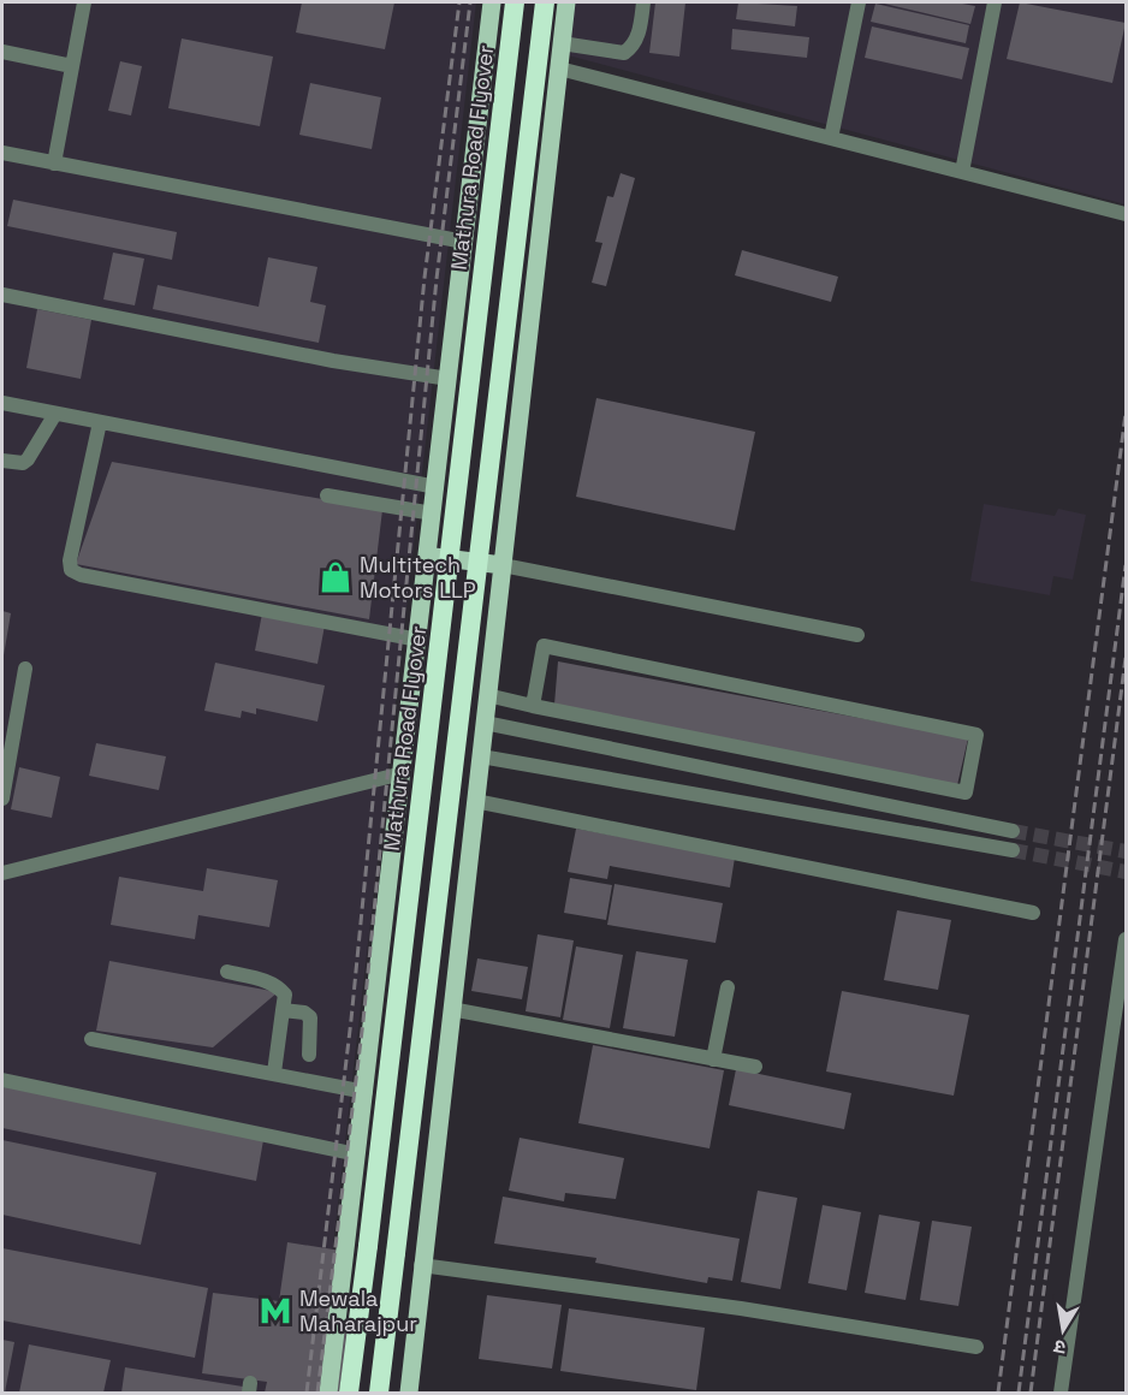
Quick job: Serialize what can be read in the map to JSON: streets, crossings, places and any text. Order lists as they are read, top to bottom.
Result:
{
  "streets": {
    "highway": ["Mathura Road Flyover"]
  },
  "places": {
    "shop": ["Multitech Motors LLP"],
    "metro station": ["Mewala Maharajpur"]
  },
  "north": "bottom"
}
